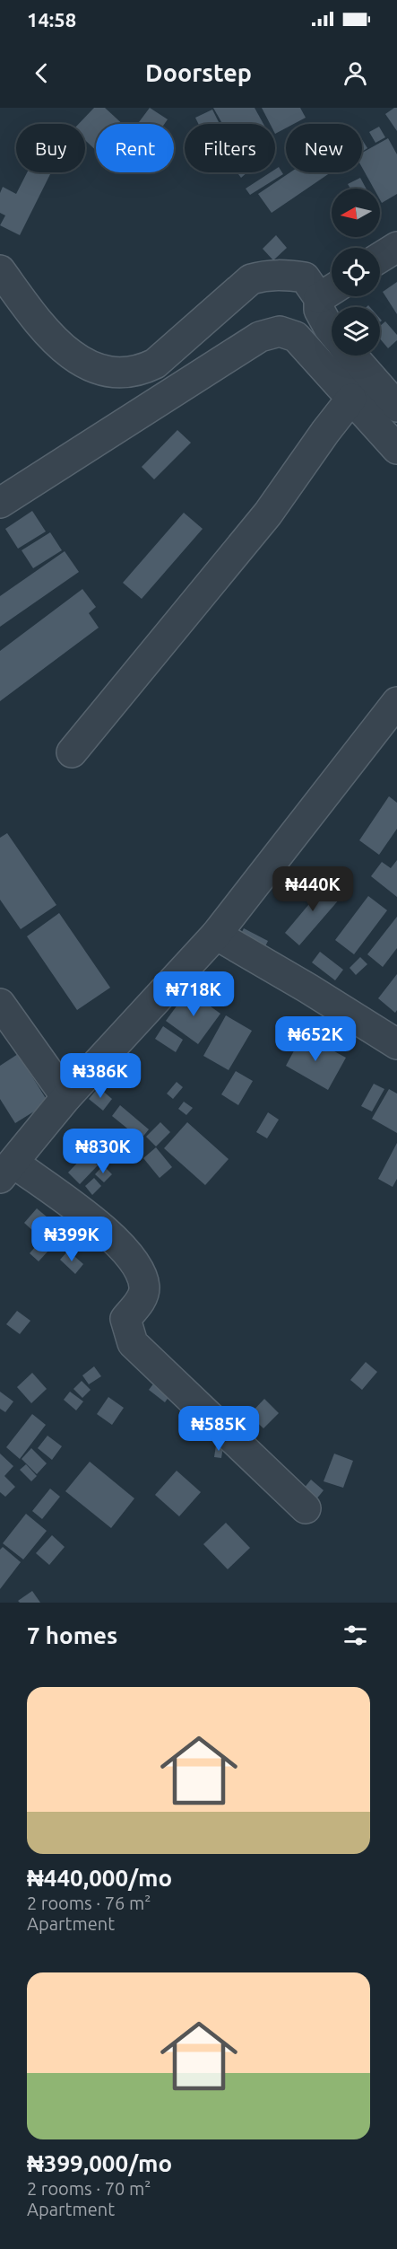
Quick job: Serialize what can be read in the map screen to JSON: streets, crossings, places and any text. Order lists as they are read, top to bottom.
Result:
{
  "north": "left",
  "page": {
    "status": "14:58",
    "header": "Doorstep",
    "chip": [
      "Buy",
      "Rent",
      "Filters",
      "New"
    ],
    "price": [
      "₦440K",
      "₦718K",
      "₦652K",
      "₦386K",
      "₦830K",
      "₦399K",
      "₦585K"
    ],
    "heading": "7 homes",
    "list": [
      {
        "name": "₦440,000/mo",
        "note": "2 rooms · 76 m² · Apartment"
      },
      {
        "name": "₦399,000/mo",
        "note": "2 rooms · 70 m² · Apartment"
      }
    ]
  }
}
